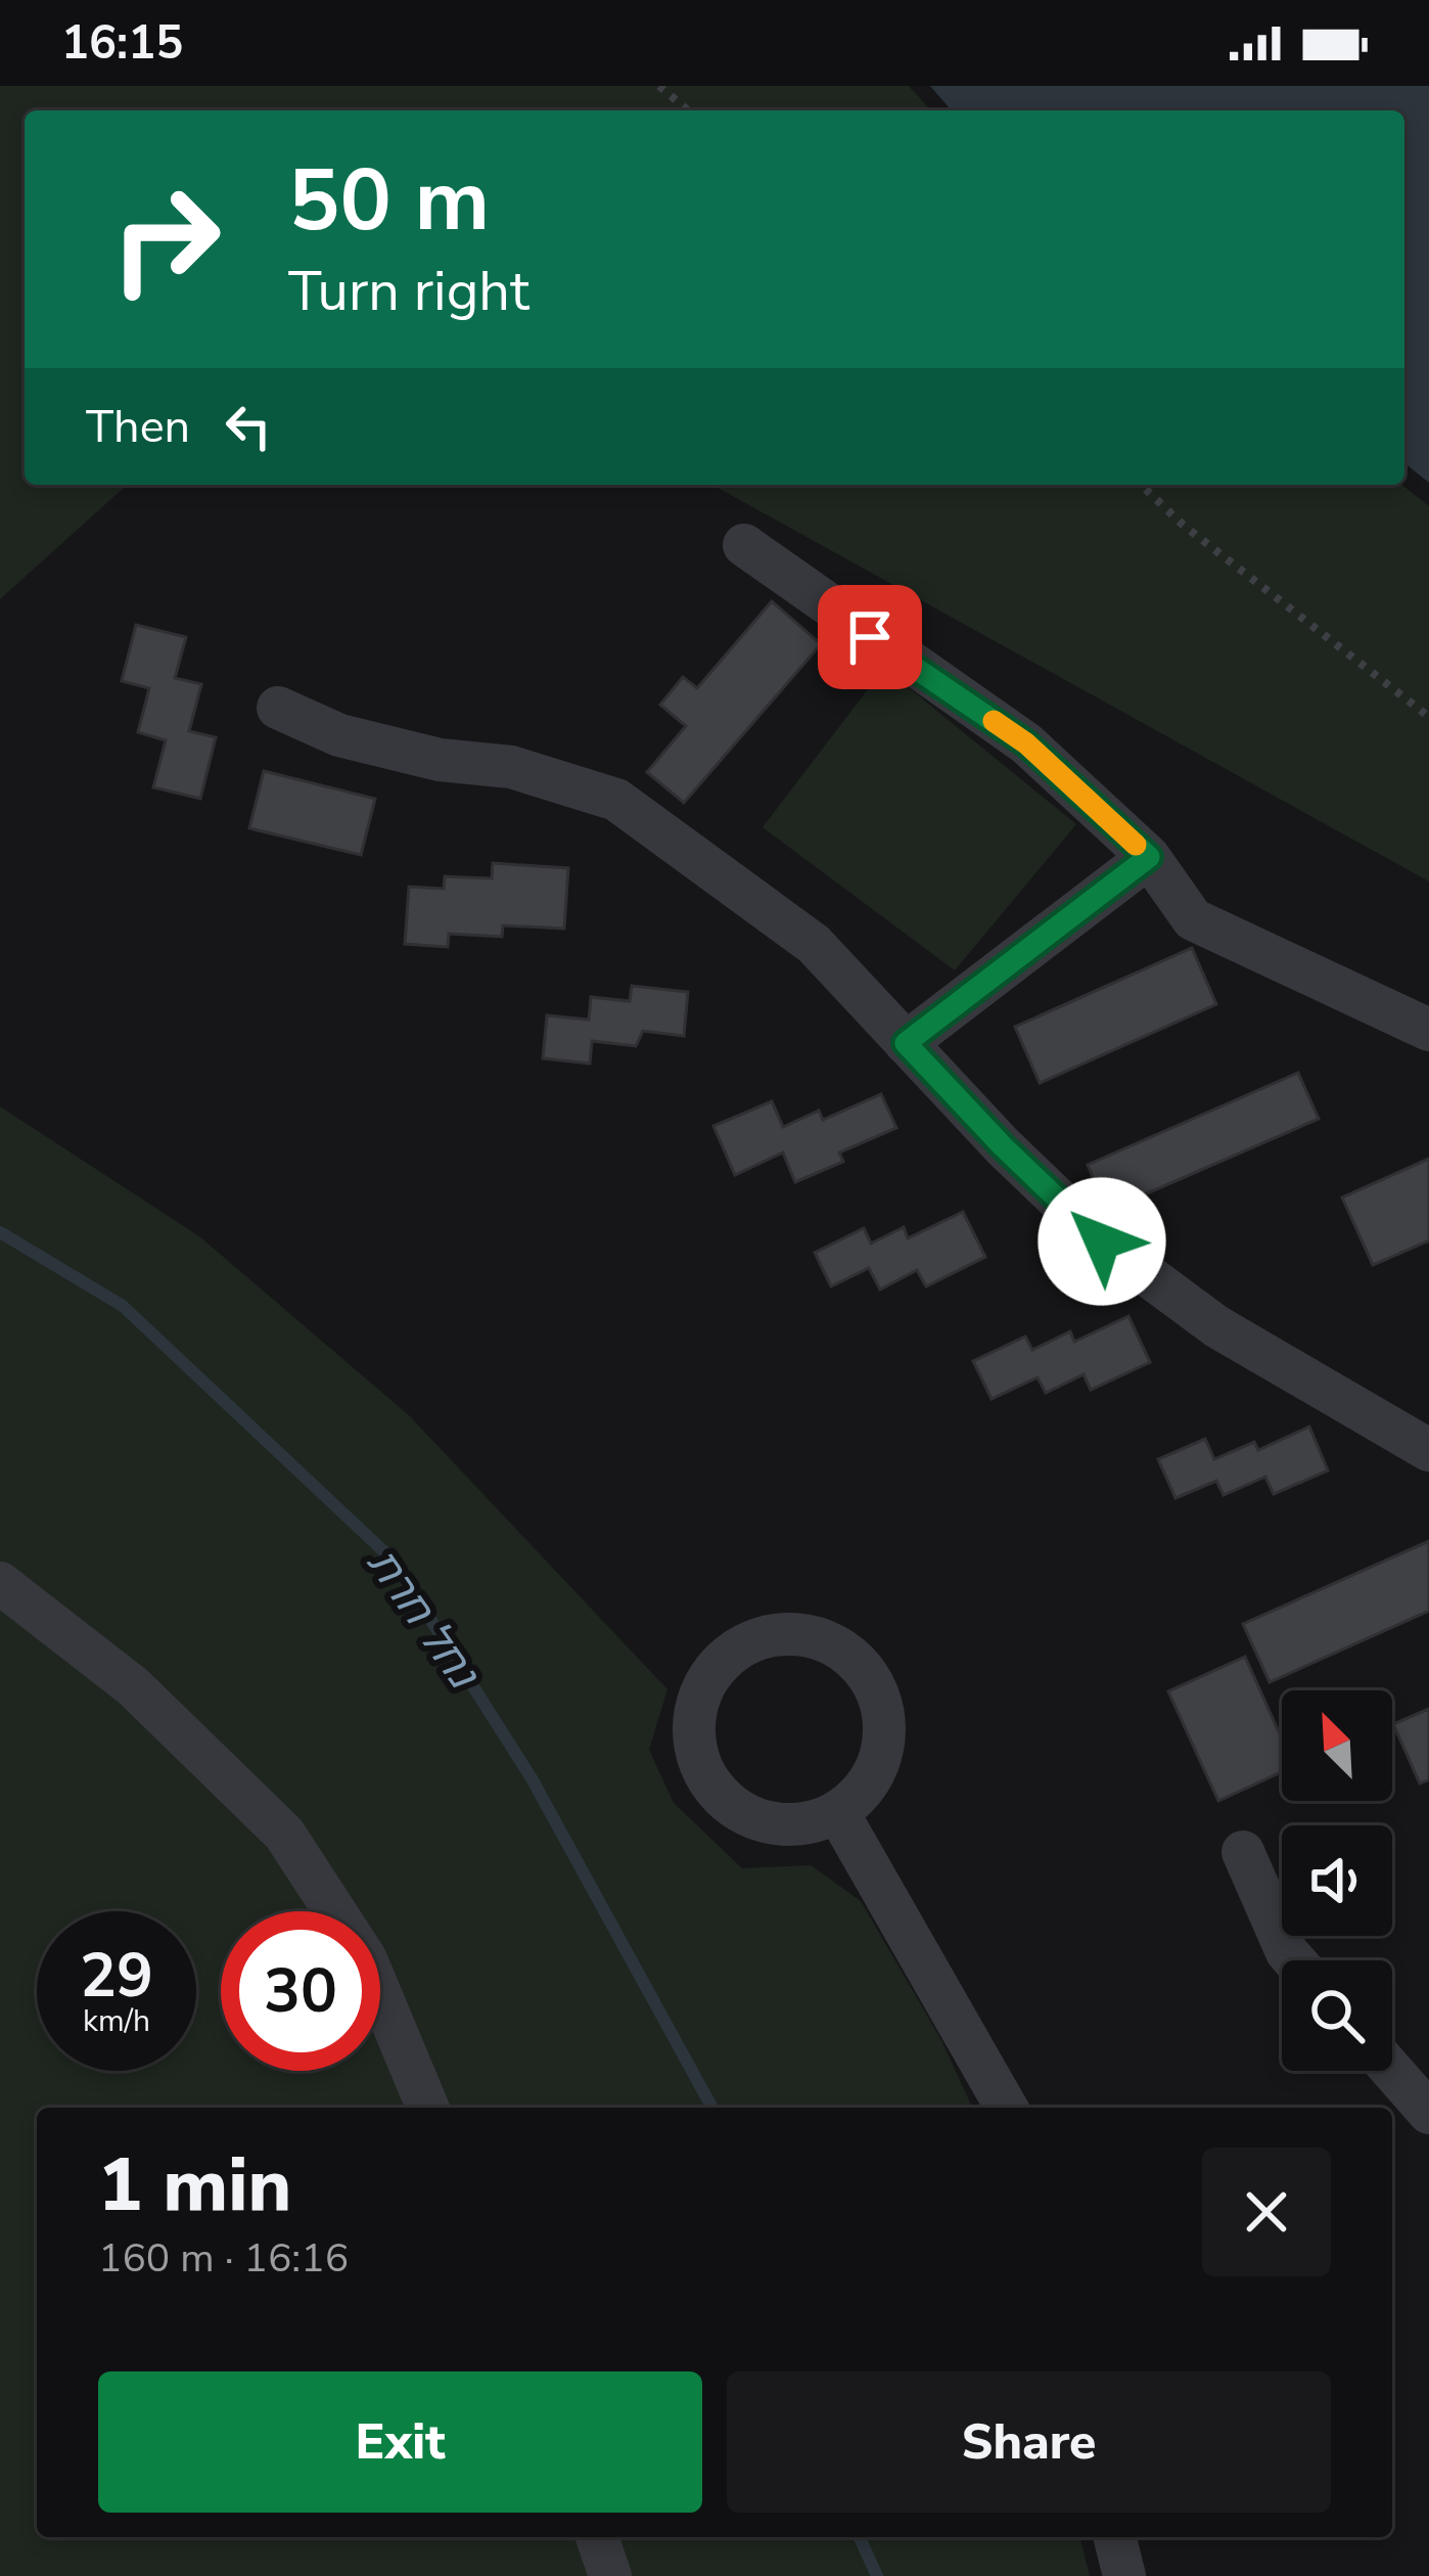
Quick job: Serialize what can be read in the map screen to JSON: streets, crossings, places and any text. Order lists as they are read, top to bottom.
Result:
{
  "water": ["נחל חרת"],
  "north": "top left",
  "page": {
    "status": "16:15",
    "turn": ["50 m", "Turn right"],
    "then": "Then",
    "speed": "29 km/h",
    "limit": "30",
    "heading": ["1 min", "160 m · 16:16"],
    "buttons": ["Exit", "Share"]
  }
}
